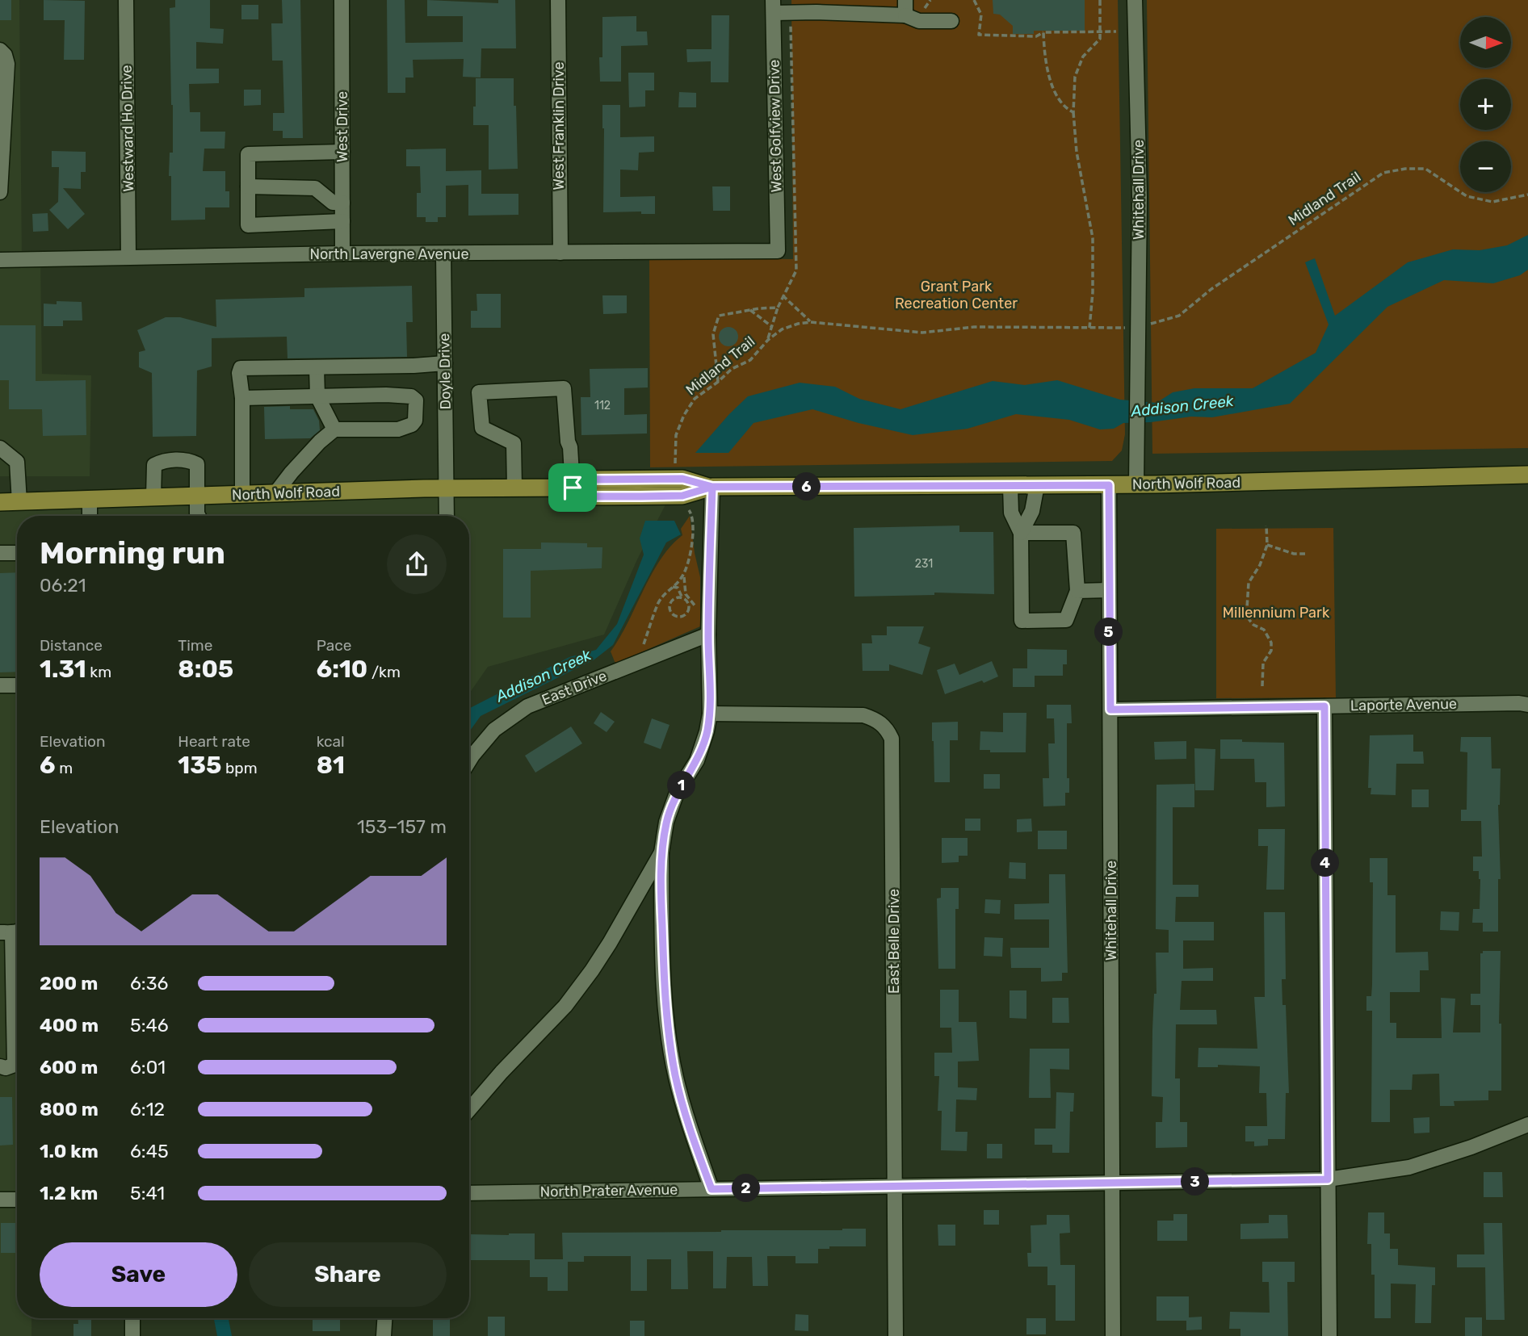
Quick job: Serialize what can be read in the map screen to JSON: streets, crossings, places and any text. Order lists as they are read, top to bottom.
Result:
{
  "streets": {
    "main road": ["North Wolf Road"],
    "street": [
      "West Franklin Drive",
      "West Golfview Drive",
      "West Drive",
      "Westward Ho Drive",
      "Whitehall Drive",
      "North Lavergne Avenue",
      "Doyle Drive",
      "East Drive",
      "Laporte Avenue",
      "East Belle Drive",
      "North Prater Avenue"
    ],
    "path": ["Midland Trail"]
  },
  "crossings": [
    ["West Franklin Drive", "North Lavergne Avenue"],
    ["West Golfview Drive", "North Lavergne Avenue"],
    ["West Drive", "North Lavergne Avenue"],
    ["Westward Ho Drive", "North Lavergne Avenue"],
    ["Whitehall Drive", "North Wolf Road"],
    ["Whitehall Drive", "Laporte Avenue"],
    ["Whitehall Drive", "North Prater Avenue"],
    ["North Lavergne Avenue", "Doyle Drive"],
    ["Doyle Drive", "North Wolf Road"],
    ["East Belle Drive", "North Prater Avenue"]
  ],
  "water": ["Addison Creek"],
  "parks": ["Grant Park Recreation Center", "Millennium Park"],
  "house_numbers": ["112", "231"],
  "north": "right",
  "page": {
    "map_buttons": ["+", "−"],
    "pins": [
      "6",
      "5",
      "1",
      "4",
      "3",
      "2"
    ],
    "heading": ["Morning run", "06:21"],
    "stats": [
      ["Distance", "1.31 km"],
      ["Time", "8:05"],
      ["Pace", "6:10 /km"],
      ["Elevation", "6 m"],
      ["Heart rate", "135 bpm"],
      ["kcal", "81"]
    ],
    "chart": ["Elevation", "153–157 m"],
    "list": [
      {
        "name": "200 m",
        "note": "6:36"
      },
      {
        "name": "400 m",
        "note": "5:46"
      },
      {
        "name": "600 m",
        "note": "6:01"
      },
      {
        "name": "800 m",
        "note": "6:12"
      },
      {
        "name": "1.0 km",
        "note": "6:45"
      },
      {
        "name": "1.2 km",
        "note": "5:41"
      }
    ],
    "buttons": ["Save", "Share"]
  }
}
